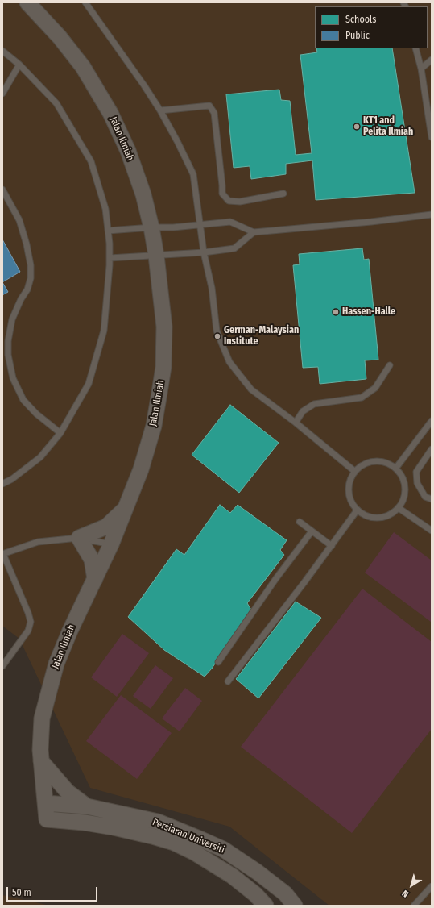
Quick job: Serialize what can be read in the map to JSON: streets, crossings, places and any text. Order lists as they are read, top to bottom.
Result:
{
  "streets": {
    "street": ["Jalan Ilmiah", "Persiaran Universiti"]
  },
  "crossings": [
    ["Jalan Ilmiah", "Persiaran Universiti"]
  ],
  "places": ["KT1 and Pelita Ilmiah", "Hassen-Halle", "German-Malaysian Institute"],
  "legend": ["Schools", "Public"],
  "scale_bar": "50 m",
  "north": "bottom left"
}
